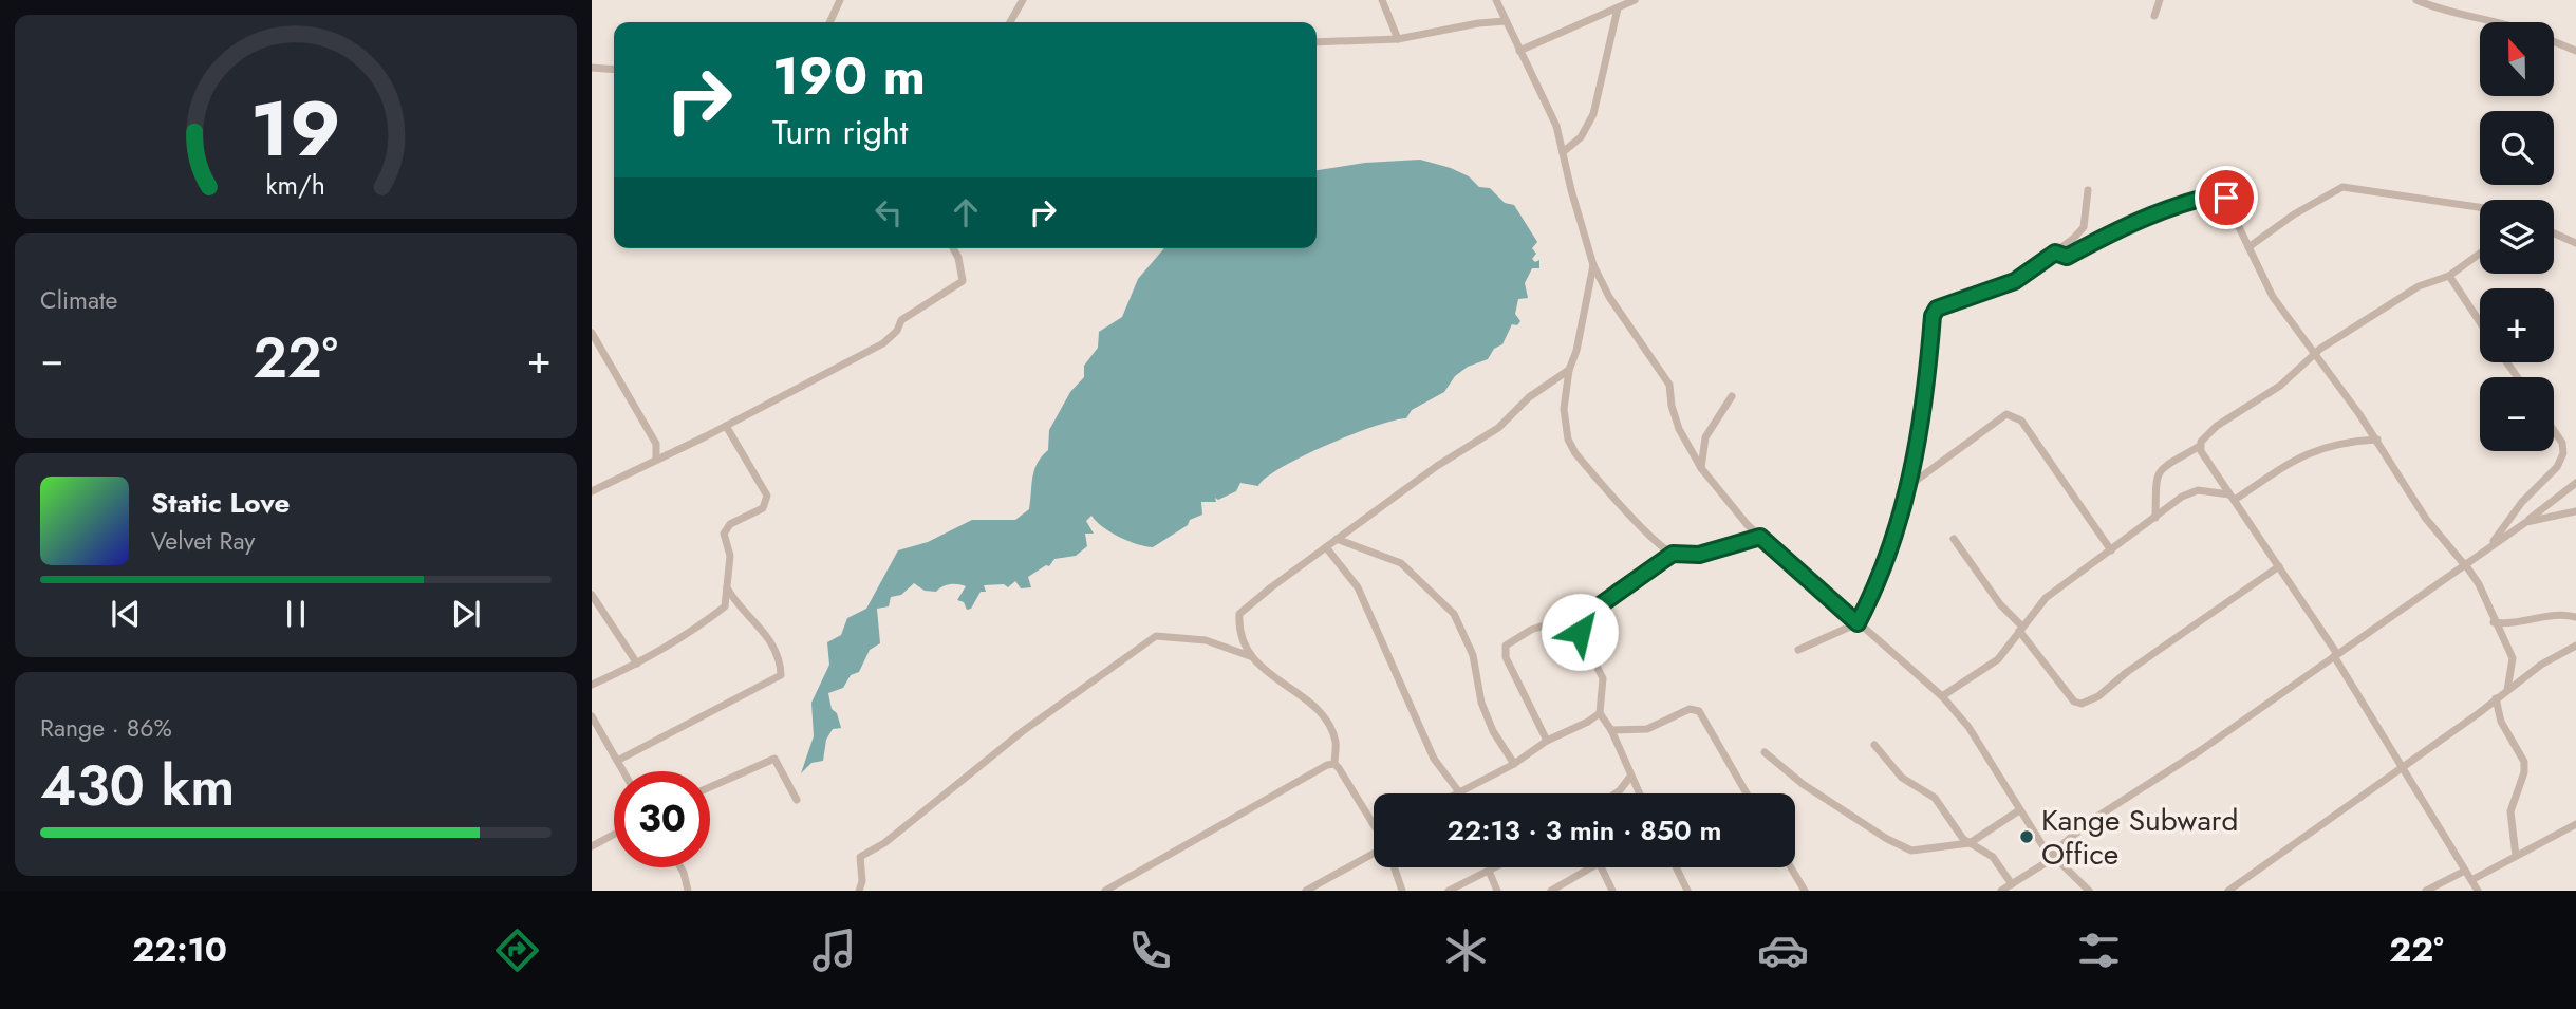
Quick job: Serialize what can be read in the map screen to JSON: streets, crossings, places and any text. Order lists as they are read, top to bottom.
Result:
{
  "places": ["Kange Subward Office"],
  "north": "top",
  "page": {
    "map_buttons": ["+", "−"],
    "turn": ["190 m", "Turn right"],
    "tile": [
      "Climate",
      ["Range · 86%", "430 km"]
    ],
    "heat": ["−", "22°", "+"],
    "song": ["Static Love", "Velvet Ray"],
    "limit": "30",
    "trip": "22:13 · 3 min · 850 m",
    "tabs": ["22:10", "22°"],
    "gauge": ["19", "km/h"]
  }
}
